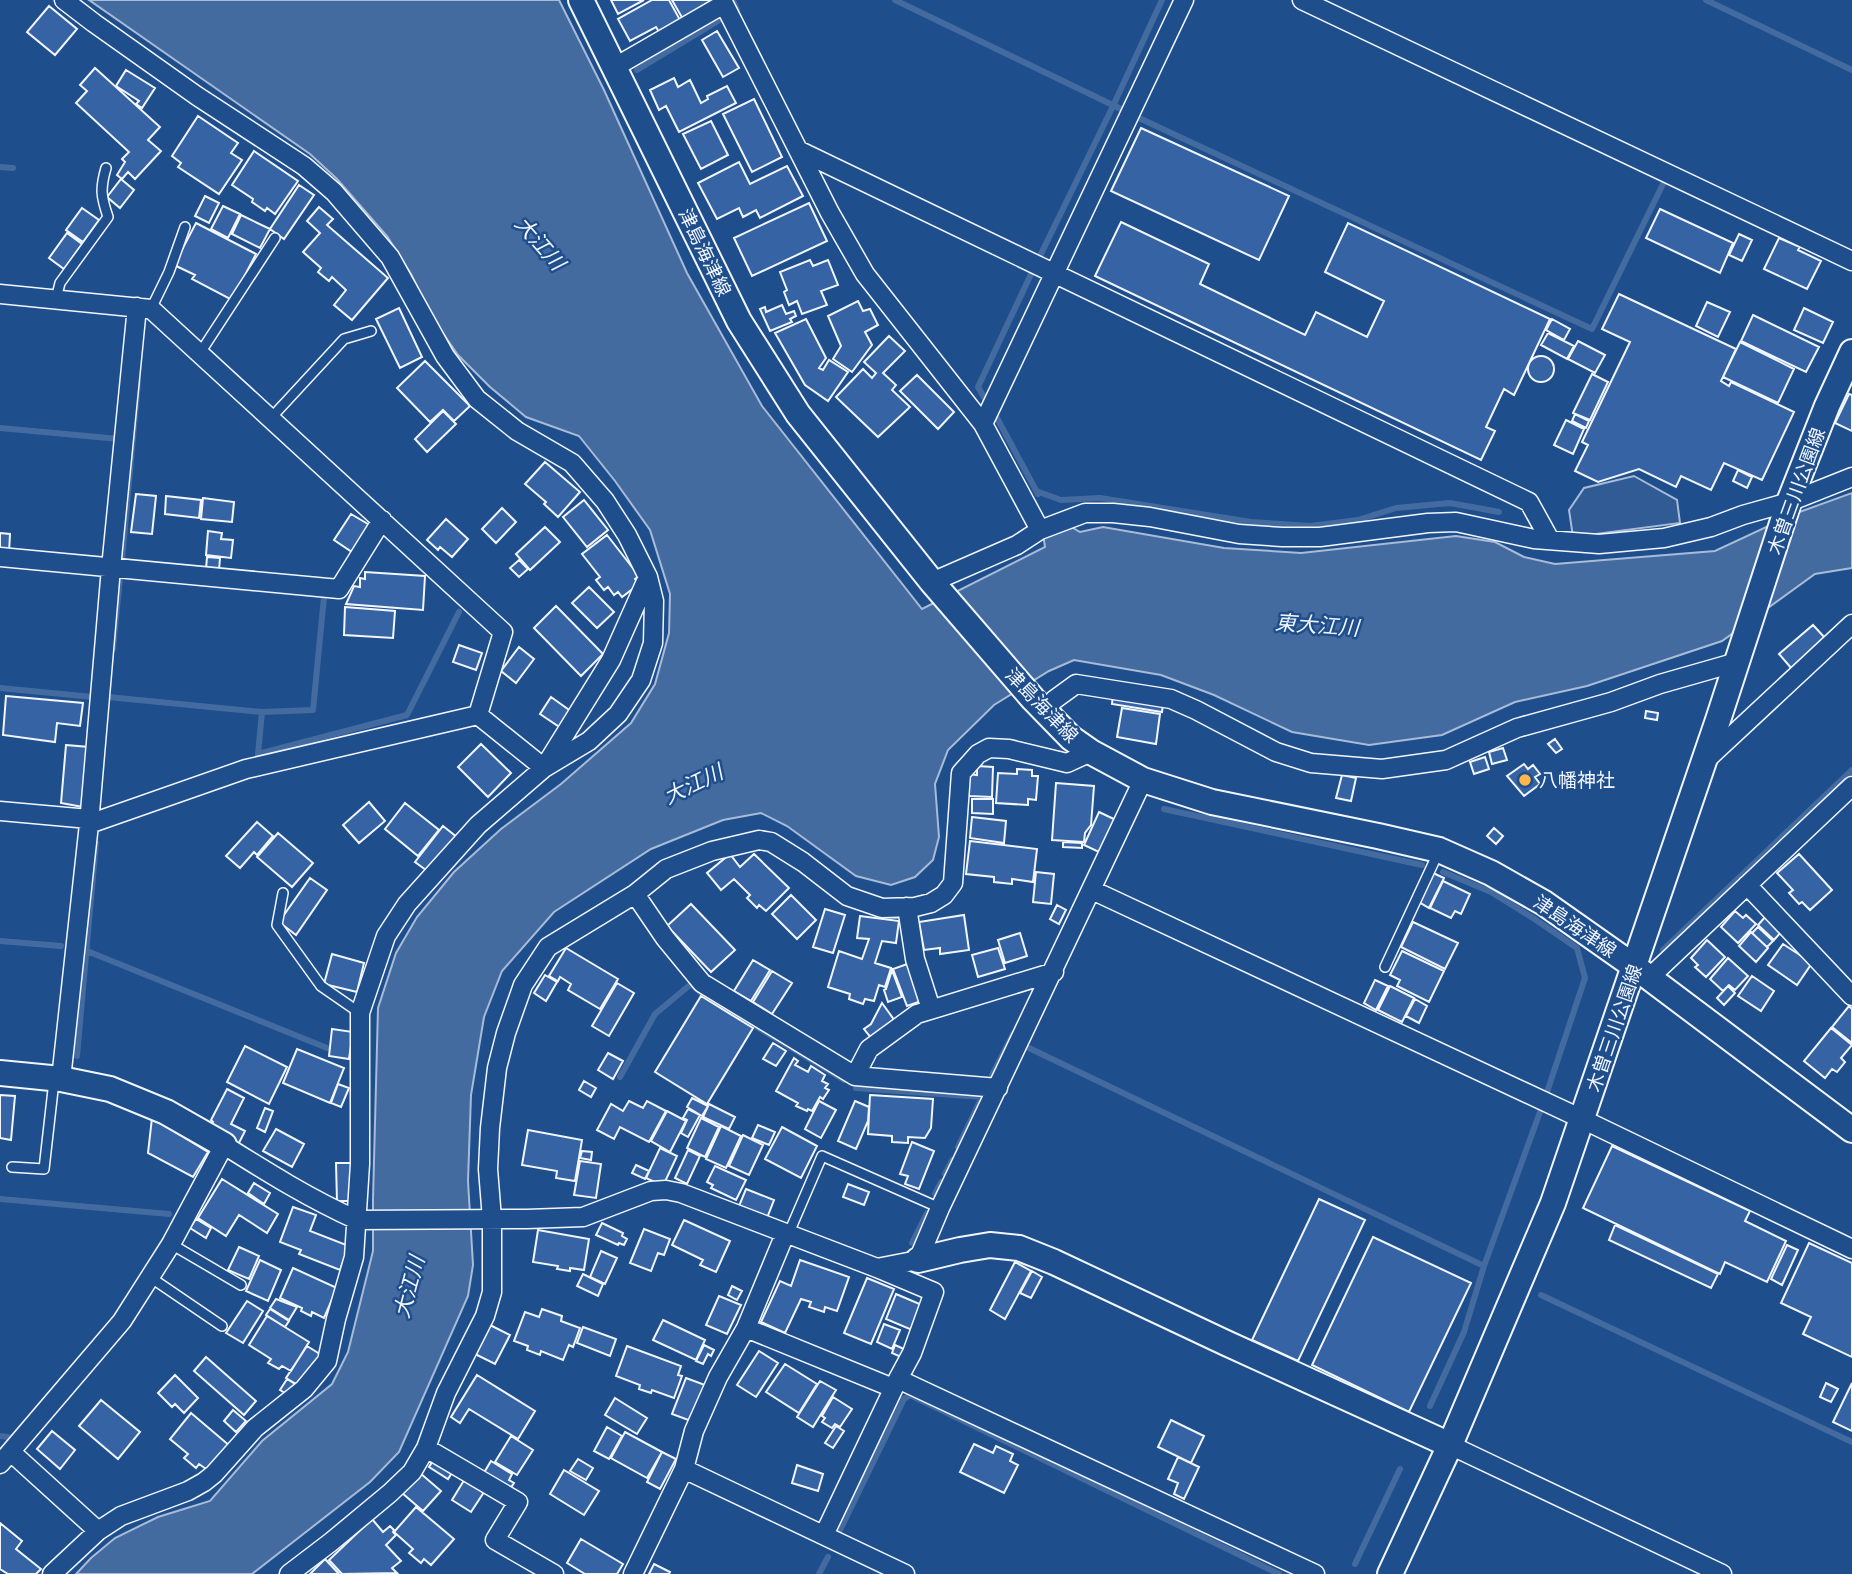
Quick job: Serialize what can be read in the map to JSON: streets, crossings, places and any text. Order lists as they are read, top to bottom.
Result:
{
  "streets": {
    "main road": ["津島海津線", "木曽三川公園線"]
  },
  "crossings": [
    ["津島海津線", "木曽三川公園線"]
  ],
  "water": ["大江川", "東大江川"],
  "places": ["八幡神社"]
}
